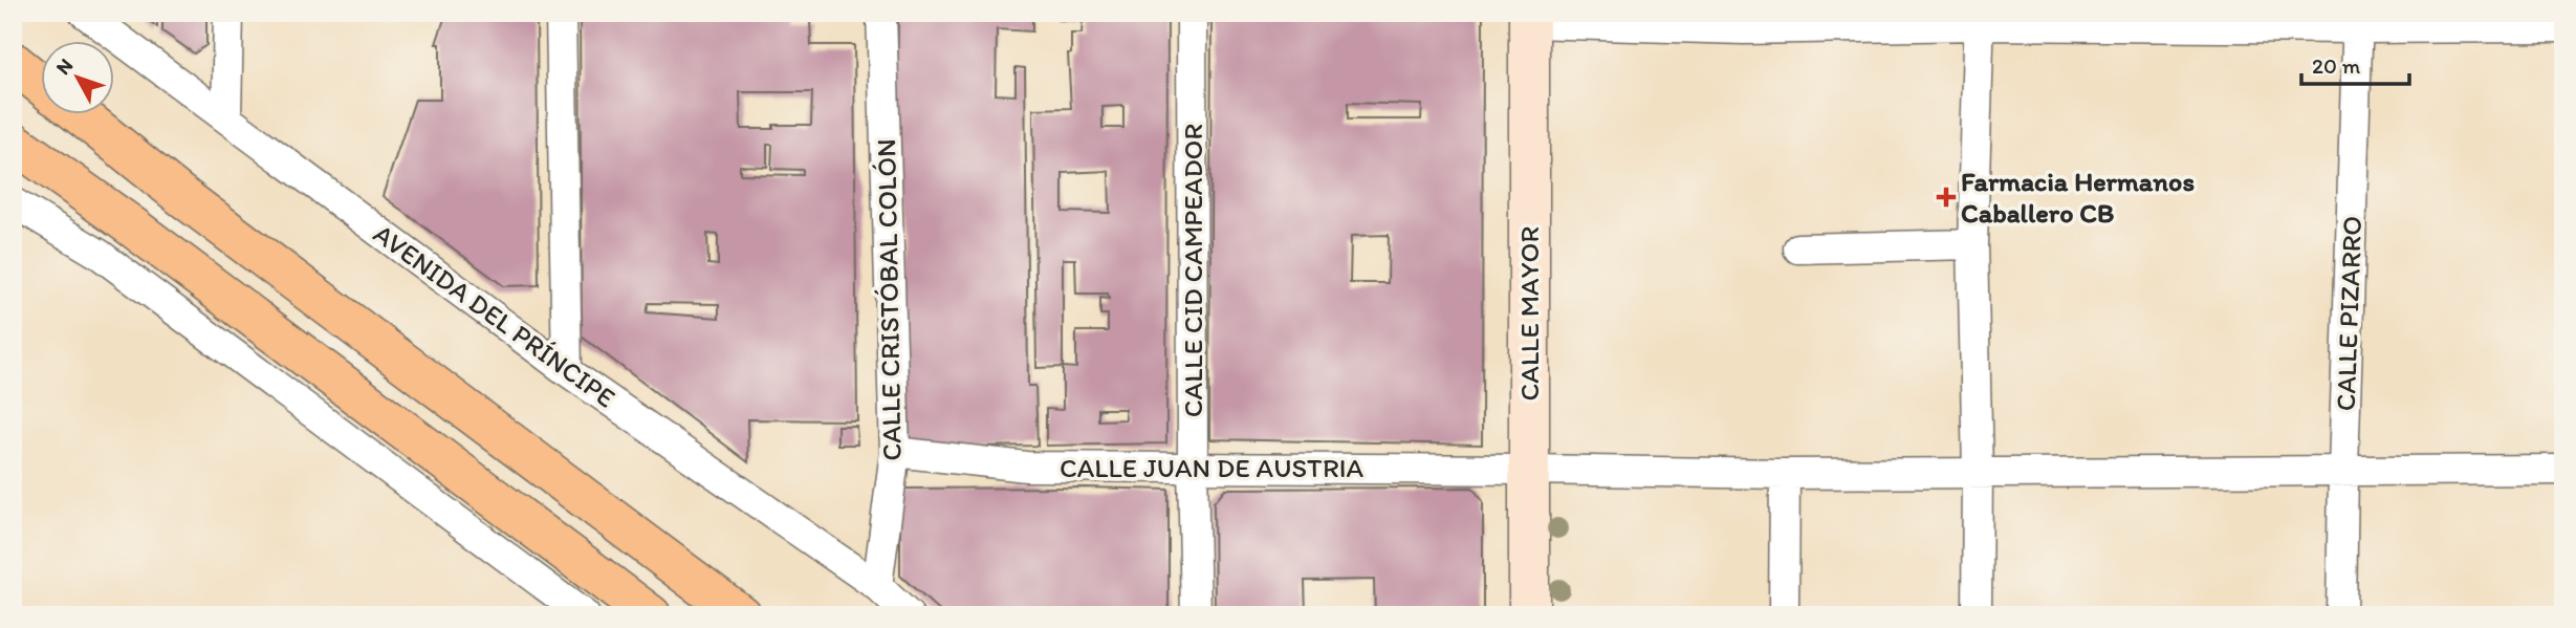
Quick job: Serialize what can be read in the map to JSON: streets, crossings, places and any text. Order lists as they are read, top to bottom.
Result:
{
  "streets": {
    "main road": ["CALLE MAYOR"],
    "street": [
      "CALLE CID CAMPEADOR",
      "CALLE CRISTÓBAL COLÓN",
      "CALLE PIZARRO",
      "AVENIDA DEL PRÍNCIPE",
      "CALLE JUAN DE AUSTRIA"
    ]
  },
  "crossings": [
    ["CALLE CID CAMPEADOR", "CALLE JUAN DE AUSTRIA"],
    ["CALLE CRISTÓBAL COLÓN", "AVENIDA DEL PRÍNCIPE"],
    ["CALLE CRISTÓBAL COLÓN", "CALLE JUAN DE AUSTRIA"],
    ["CALLE MAYOR", "CALLE JUAN DE AUSTRIA"],
    ["CALLE PIZARRO", "CALLE JUAN DE AUSTRIA"]
  ],
  "places": {
    "health": ["Farmacia Hermanos Caballero CB"]
  },
  "scale_bar": "20 m",
  "north": "top left"
}
